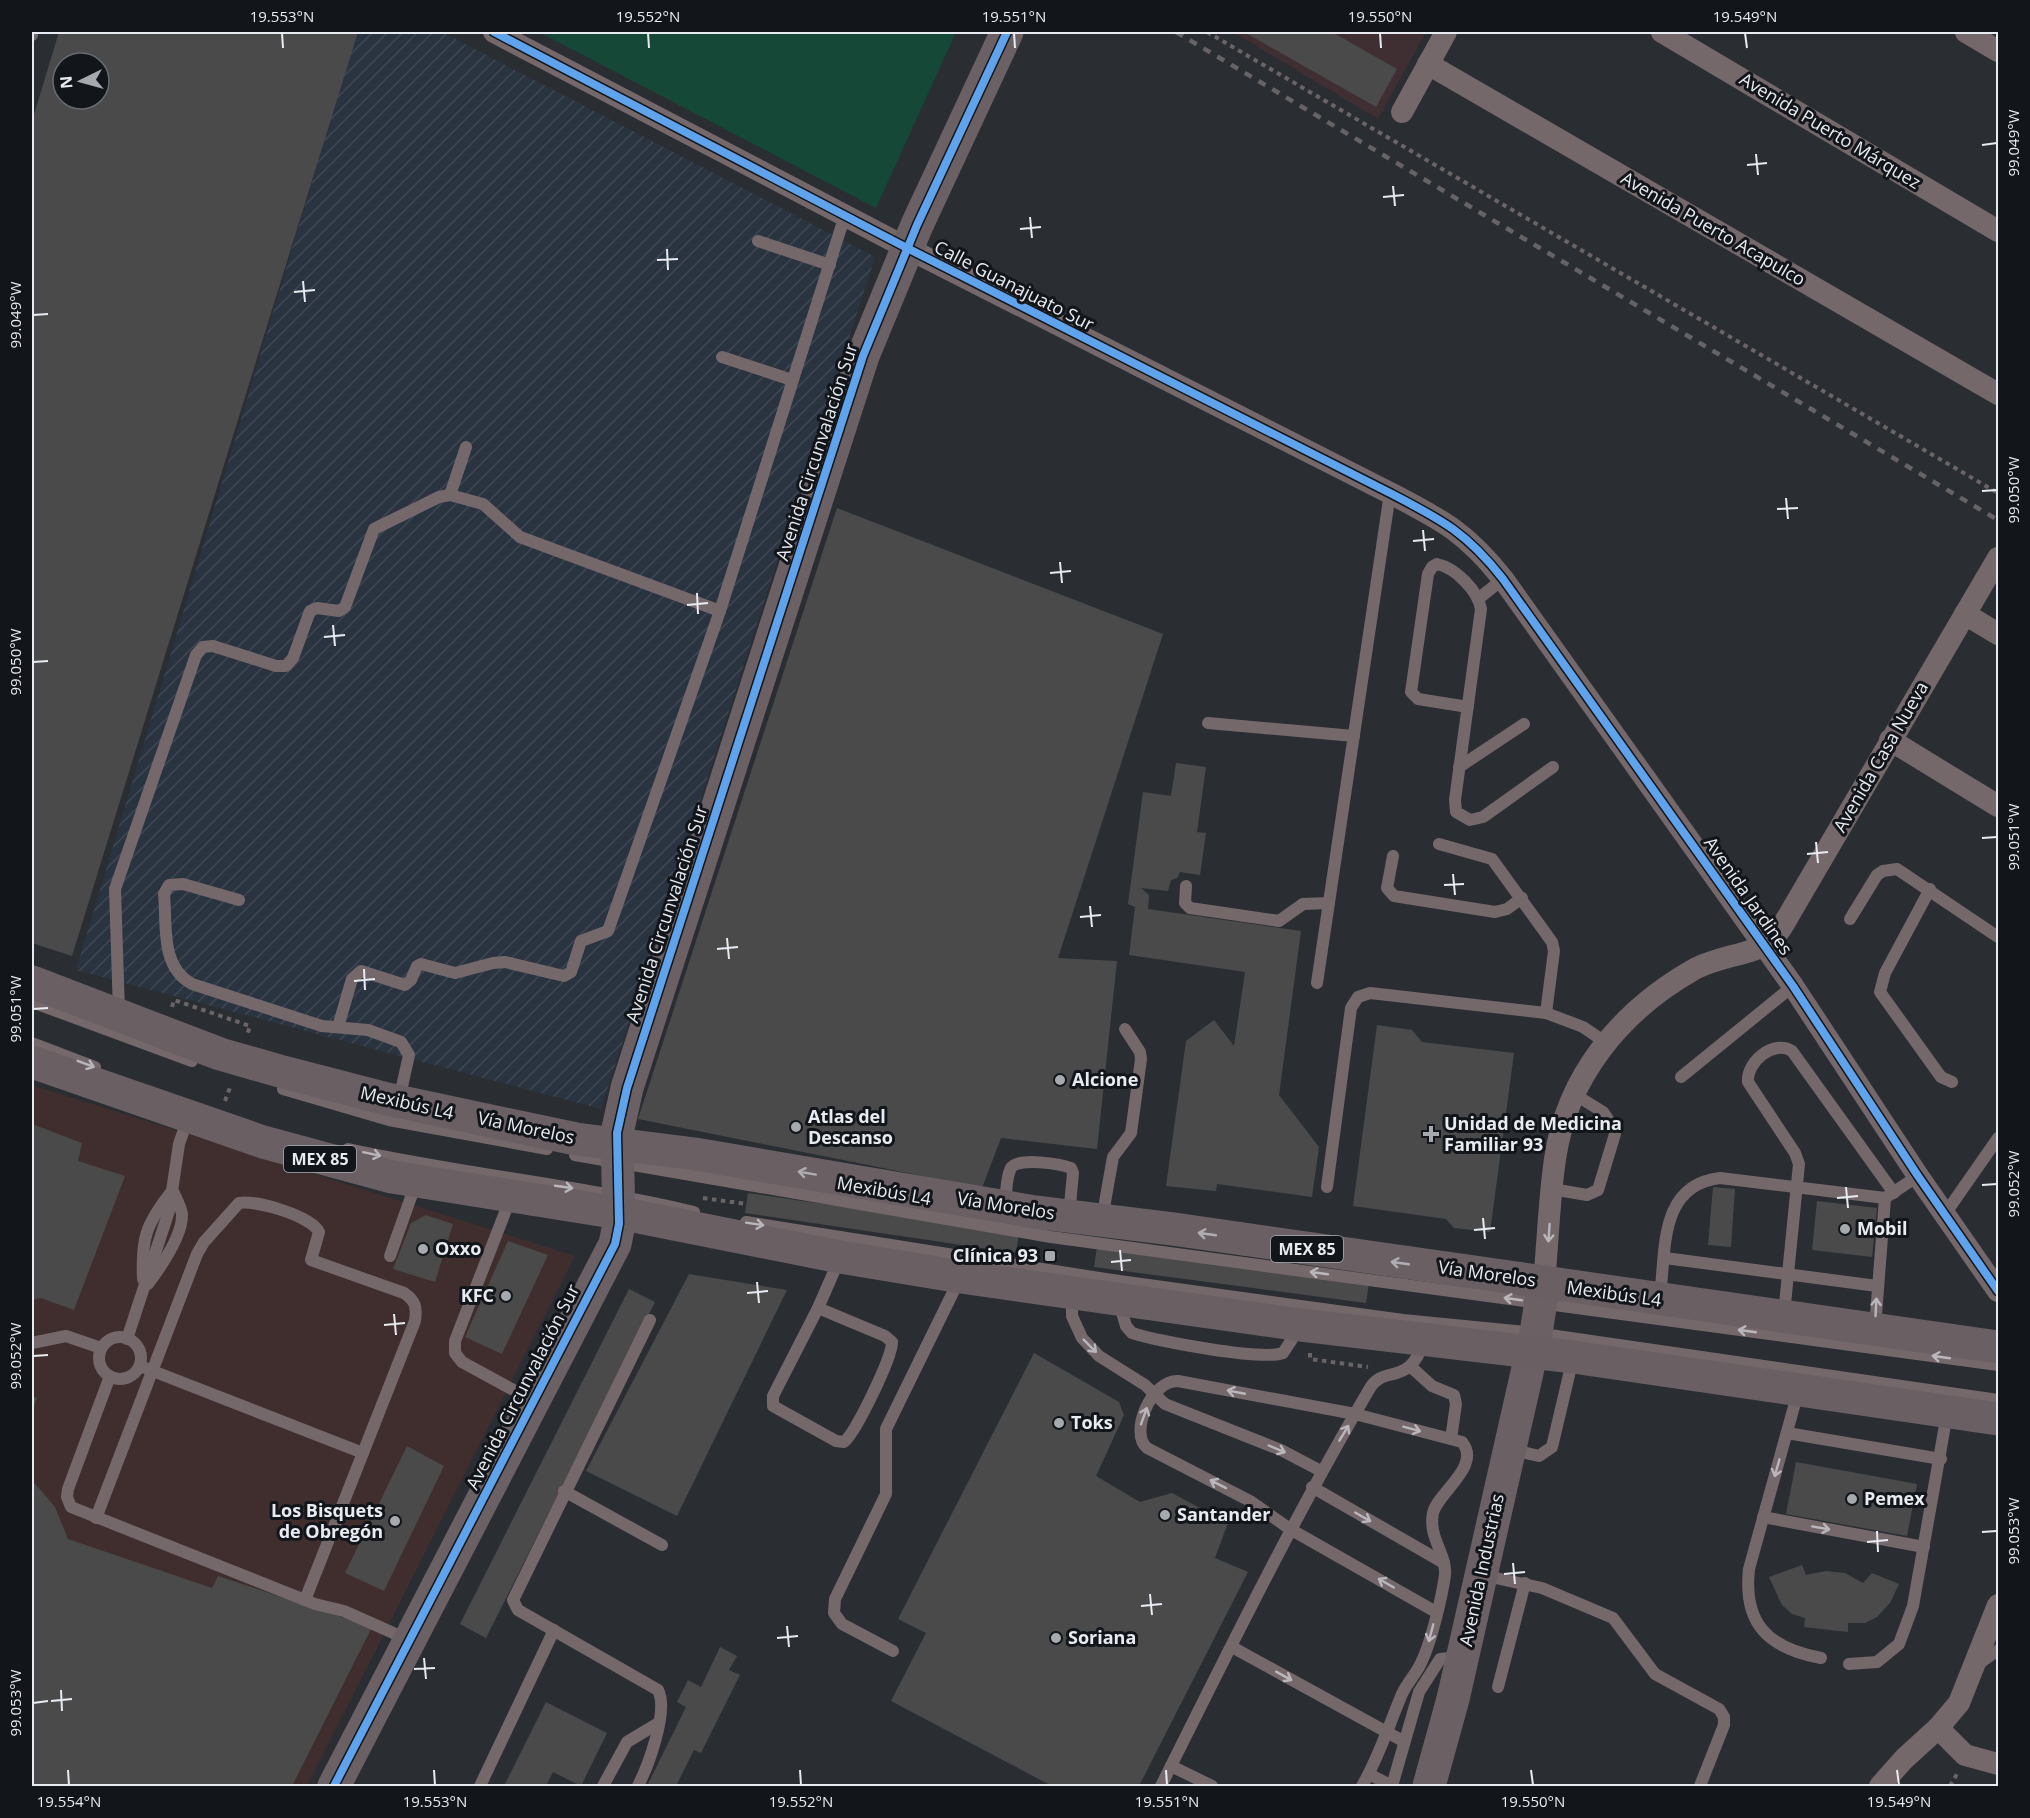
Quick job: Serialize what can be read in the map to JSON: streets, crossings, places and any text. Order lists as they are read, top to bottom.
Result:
{
  "streets": {
    "main road": ["Vía Morelos", "MEX 85"],
    "street": [
      "Avenida Puerto Márquez",
      "Avenida Puerto Acapulco",
      "Calle Guanajuato Sur",
      "Avenida Circunvalación Sur",
      "Avenida Casa Nueva",
      "Avenida Jardines",
      "Avenida Industrias"
    ],
    "lane": ["Mexibús L4"]
  },
  "crossings": [
    ["Calle Guanajuato Sur", "Avenida Circunvalación Sur"],
    ["Calle Guanajuato Sur", "Avenida Jardines"],
    ["Avenida Circunvalación Sur", "Mexibús L4"],
    ["Avenida Circunvalación Sur", "Vía Morelos"],
    ["Avenida Casa Nueva", "Avenida Jardines"],
    ["Mexibús L4", "Vía Morelos"],
    ["Mexibús L4", "Avenida Industrias"],
    ["Vía Morelos", "Avenida Industrias"]
  ],
  "places": {
    "other": [
      "Alcione",
      "Atlas del Descanso",
      "Mobil",
      "Oxxo",
      "KFC",
      "Toks",
      "Pemex",
      "Santander",
      "Los Bisquets de Obregón",
      "Soriana"
    ],
    "health": ["Unidad de Medicina Familiar 93"],
    "transit": ["Clínica 93"]
  },
  "north": "left",
  "coordinates": [
    "19.553°N",
    "19.552°N",
    "19.551°N",
    "19.550°N",
    "19.549°N",
    "99.049°W",
    "99.050°W",
    "99.051°W",
    "99.052°W",
    "99.053°W",
    "19.554°N"
  ]
}
